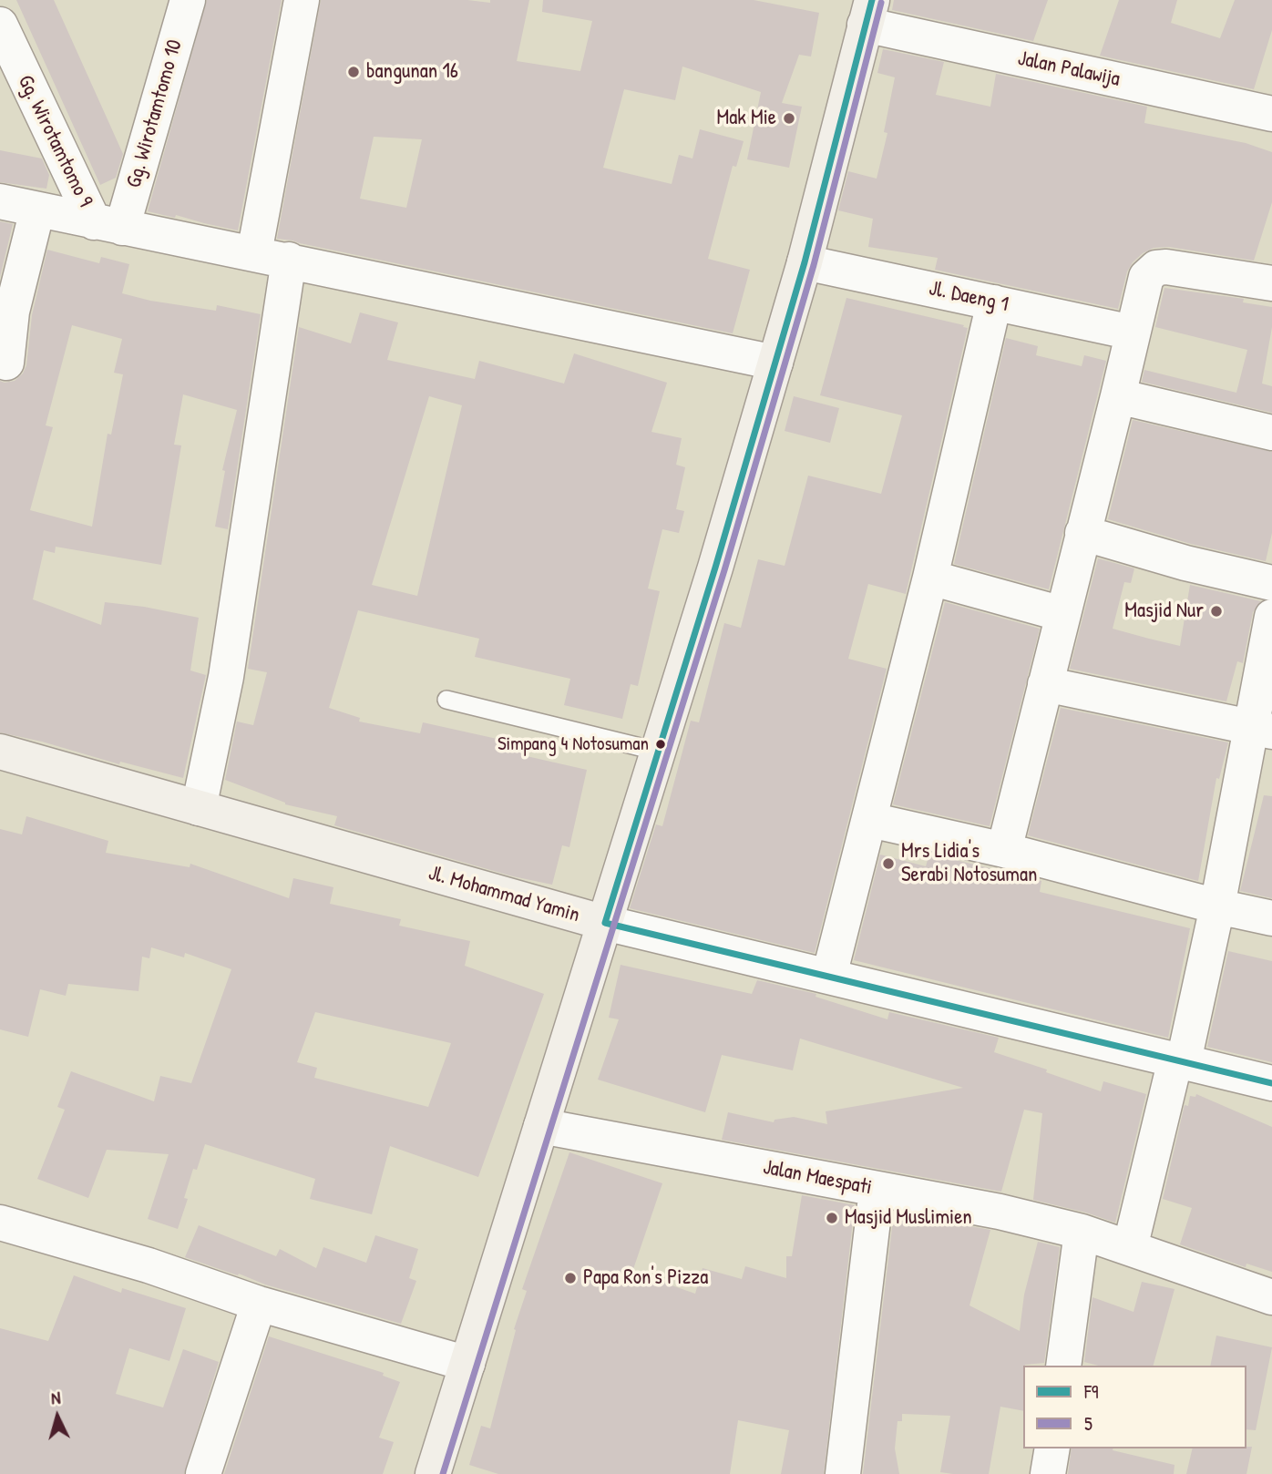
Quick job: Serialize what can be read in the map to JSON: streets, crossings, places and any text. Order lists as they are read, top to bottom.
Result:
{
  "streets": {
    "main road": ["Jl. Mohammad Yamin"],
    "street": [
      "Jalan Palawija",
      "Gg. Wirotamtomo 10",
      "Gg. Wirotamtomo 9",
      "Jl. Daeng 1",
      "Jalan Maespati"
    ]
  },
  "crossings": [
    ["Gg. Wirotamtomo 10", "Gg. Wirotamtomo 9"]
  ],
  "places": [
    "bangunan 16",
    "Mak Mie",
    "Masjid Nur",
    "Simpang 4 Notosuman",
    "Mrs Lidia's Serabi Notosuman",
    "Masjid Muslimien",
    "Papa Ron's Pizza"
  ],
  "lines": ["transit line F9", "transit line 5"],
  "legend": ["F9", "5"],
  "north": "top"
}
